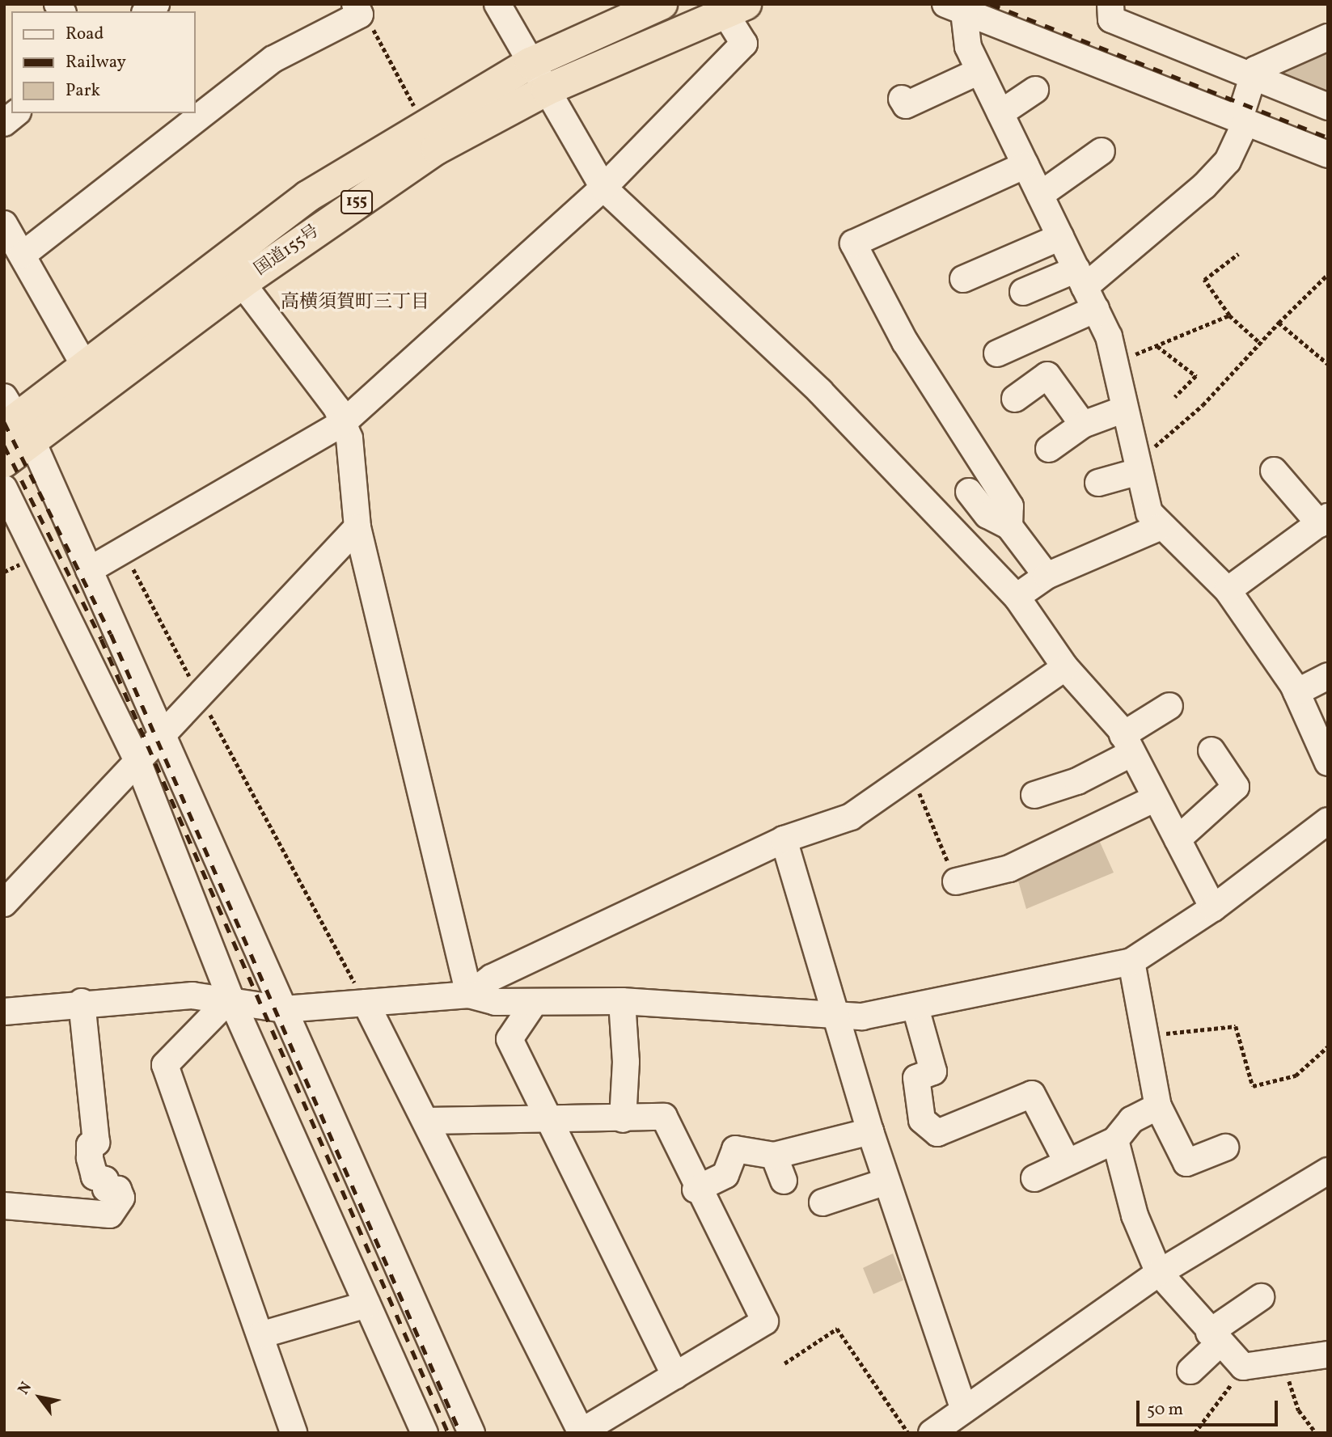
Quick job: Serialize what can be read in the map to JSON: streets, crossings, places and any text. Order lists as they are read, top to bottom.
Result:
{
  "streets": {
    "highway": ["155", "国道155号"]
  },
  "districts": ["高横須賀町三丁目"],
  "legend": ["Road", "Railway", "Park"],
  "scale_bar": "50 m",
  "north": "top left"
}
